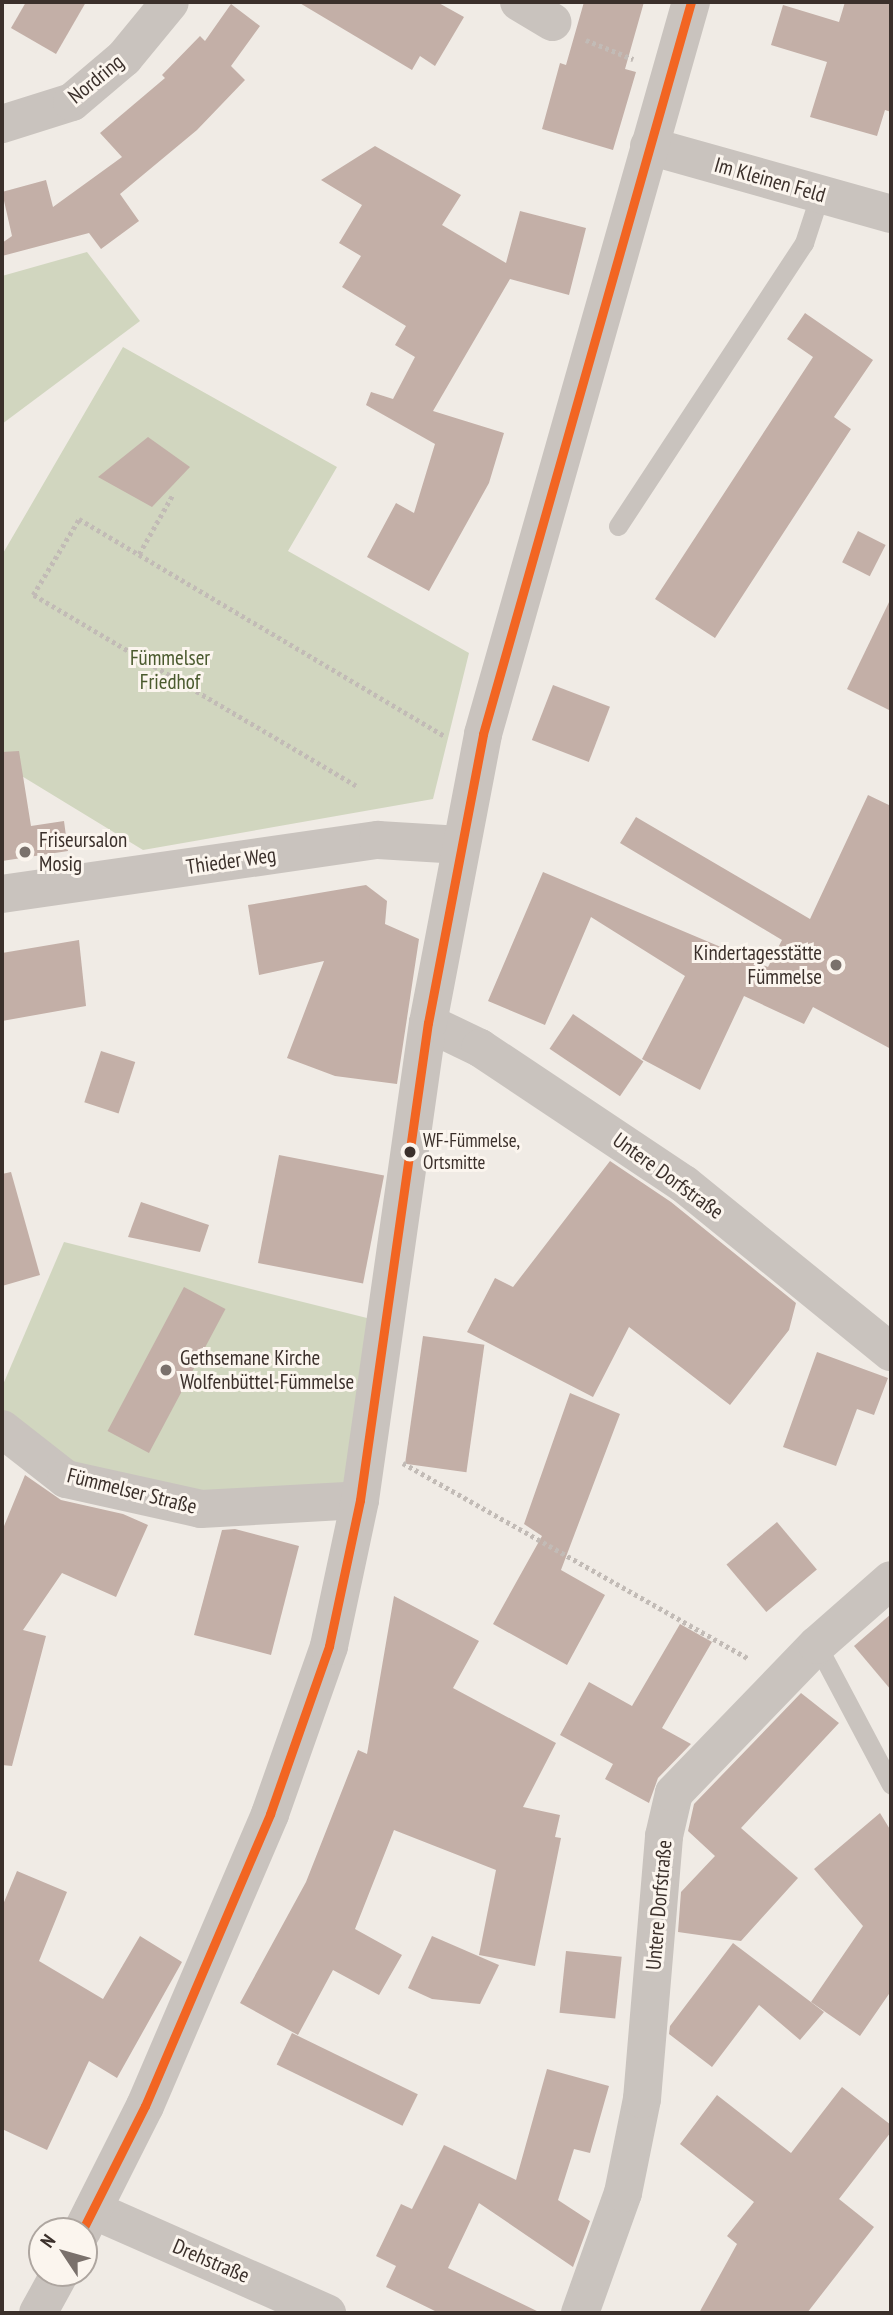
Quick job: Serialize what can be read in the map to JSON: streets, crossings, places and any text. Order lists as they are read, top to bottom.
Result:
{
  "streets": {
    "street": [
      "Nordring",
      "Im Kleinen Feld",
      "Thieder Weg",
      "Untere Dorfstraße",
      "Fümmelser Straße",
      "Drehstraße"
    ]
  },
  "parks": ["Fümmelser Friedhof"],
  "places": [
    "Friseursalon Mosig",
    "Kindertagesstätte Fümmelse",
    "WF-Fümmelse, Ortsmitte",
    "Gethsemane Kirche Wolfenbüttel-Fümmelse"
  ],
  "north": "top left"
}
